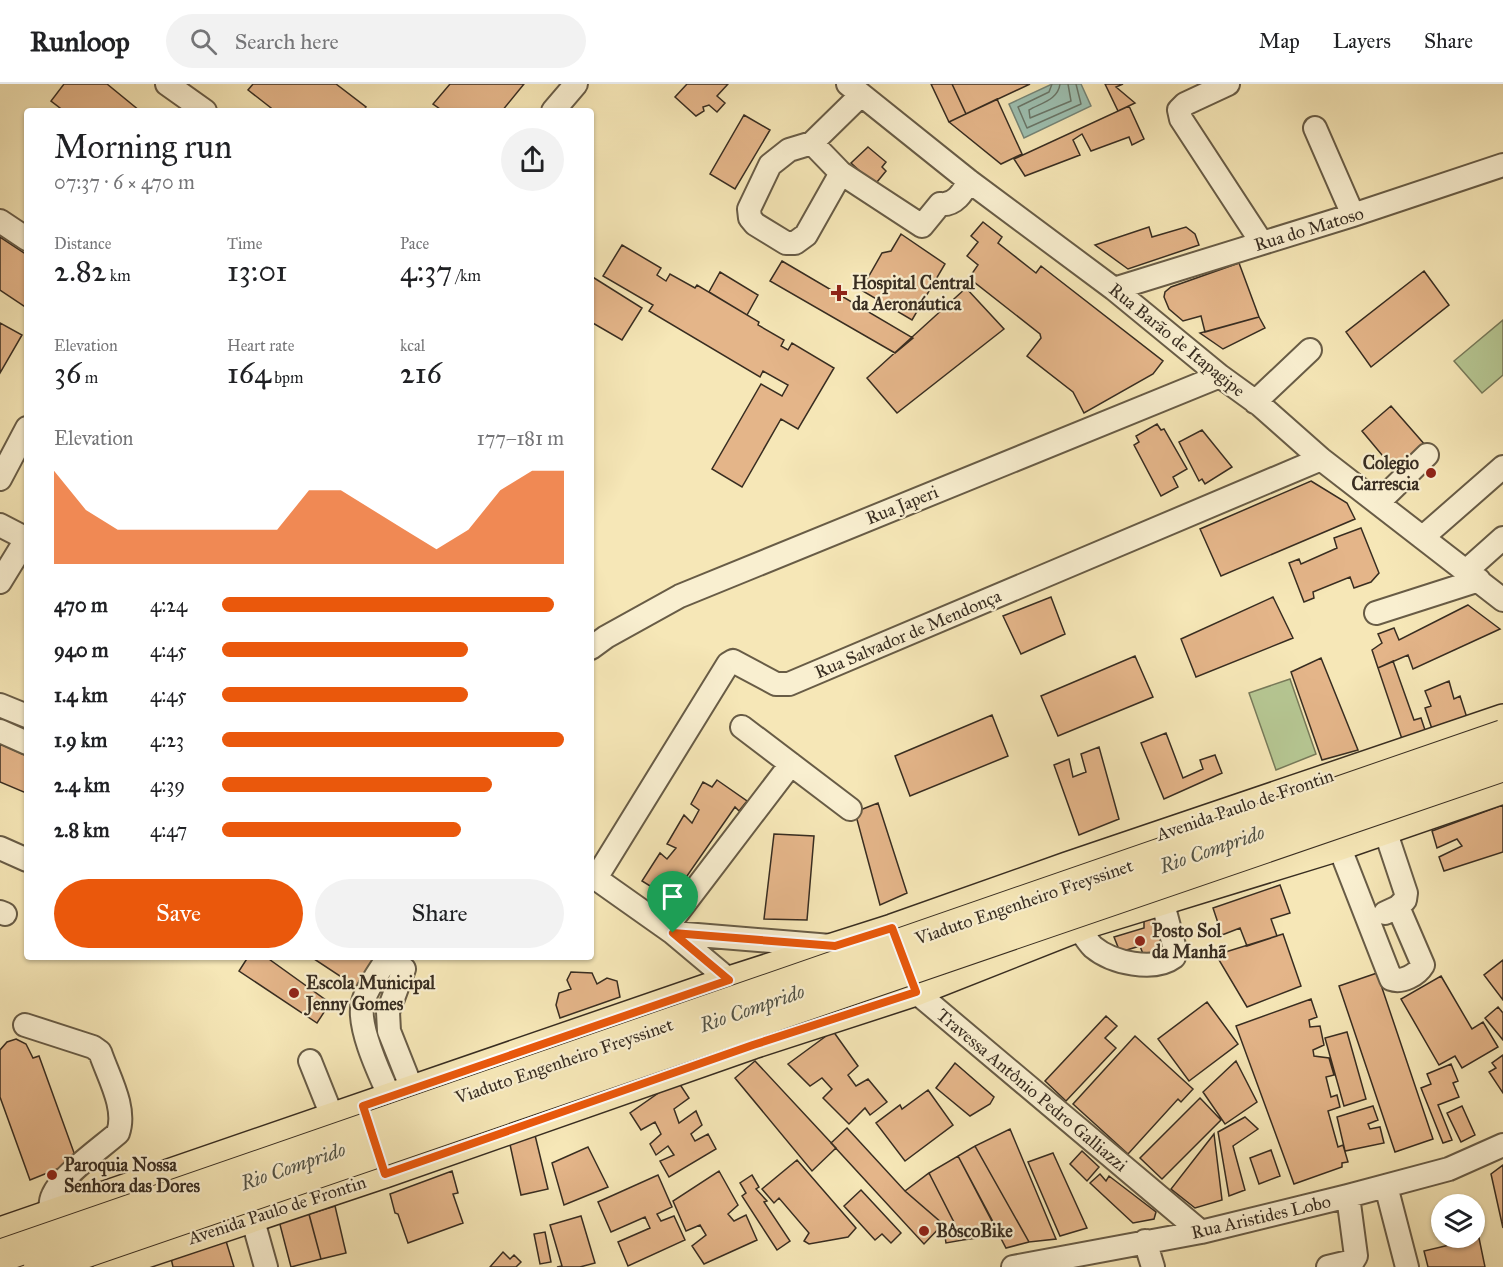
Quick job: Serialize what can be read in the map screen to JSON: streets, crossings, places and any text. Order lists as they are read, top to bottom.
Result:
{
  "streets": {
    "highway": ["Viaduto Engenheiro Freyssinet"],
    "main road": ["Avenida Paulo de Frontin"],
    "street": [
      "Rua do Matoso",
      "Rua Barão de Itapagipe",
      "Rua Japeri",
      "Rua Salvador de Mendonça",
      "Travessa Antônio Pedro Galliazzi",
      "Rua Aristides Lobo"
    ]
  },
  "crossings": [
    ["Rua do Matoso", "Rua Barão de Itapagipe"],
    ["Rua Barão de Itapagipe", "Rua Japeri"],
    ["Rua Barão de Itapagipe", "Rua Salvador de Mendonça"],
    ["Avenida Paulo de Frontin", "Travessa Antônio Pedro Galliazzi"],
    ["Travessa Antônio Pedro Galliazzi", "Rua Aristides Lobo"]
  ],
  "water": ["Rio Comprido"],
  "places": {
    "health": ["Hospital Central da Aeronáutica"],
    "other": [
      "Colegio Carrescia",
      "Posto Sol da Manhã",
      "Escola Municipal Jenny Gomes",
      "Paroquia Nossa Senhora das Dores",
      "BôscoBike"
    ]
  },
  "page": {
    "header": "Runloop",
    "search": "Search here",
    "nav": ["Map", "Layers", "Share"],
    "heading": ["Morning run", "07:37 · 6 × 470 m"],
    "stats": [
      ["Distance", "2.82 km"],
      ["Time", "13:01"],
      ["Pace", "4:37 /km"],
      ["Elevation", "36 m"],
      ["Heart rate", "164 bpm"],
      ["kcal", "216"]
    ],
    "chart": ["Elevation", "177–181 m"],
    "list": [
      {
        "name": "470 m",
        "note": "4:24"
      },
      {
        "name": "940 m",
        "note": "4:45"
      },
      {
        "name": "1.4 km",
        "note": "4:45"
      },
      {
        "name": "1.9 km",
        "note": "4:23"
      },
      {
        "name": "2.4 km",
        "note": "4:39"
      },
      {
        "name": "2.8 km",
        "note": "4:47"
      }
    ],
    "buttons": ["Save", "Share"]
  }
}
